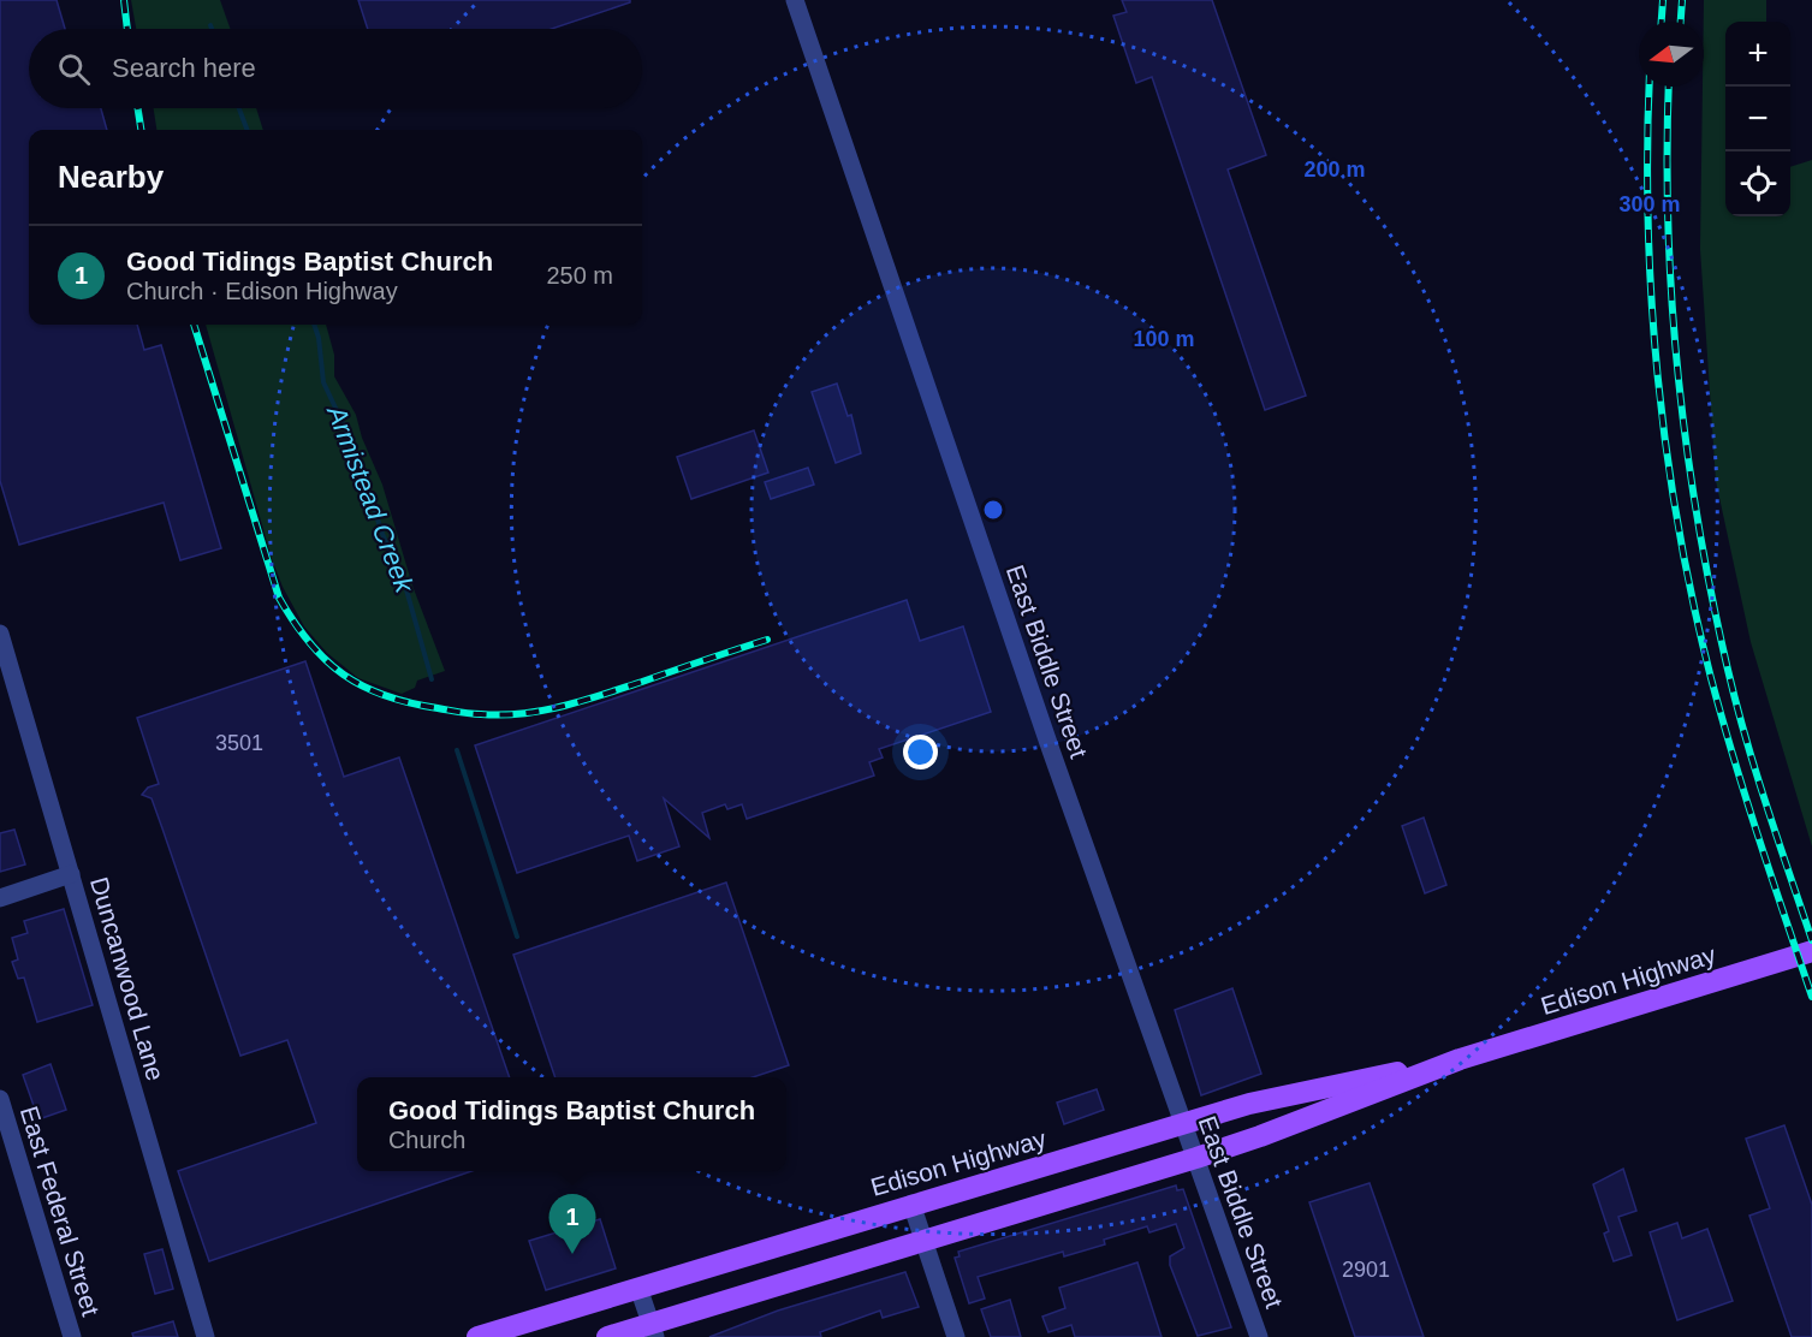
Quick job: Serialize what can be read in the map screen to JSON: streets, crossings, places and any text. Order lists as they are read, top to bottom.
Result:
{
  "streets": {
    "main road": ["Edison Highway"],
    "street": ["East Biddle Street", "Duncanwood Lane", "East Federal Street"]
  },
  "crossings": [
    ["East Biddle Street", "Edison Highway"]
  ],
  "water": ["Armistead Creek"],
  "house_numbers": ["3501", "2901"],
  "north": "left",
  "page": {
    "map_buttons": ["+", "−"],
    "search": "Search here",
    "heading": "Nearby",
    "list": [
      {
        "mark": "1",
        "name": "Good Tidings Baptist Church",
        "note": "Church · Edison Highway",
        "value": "250 m"
      }
    ],
    "popup": ["Good Tidings Baptist Church", "Church"],
    "pins": "1"
  },
  "rings": ["200 m", "300 m", "100 m"]
}
